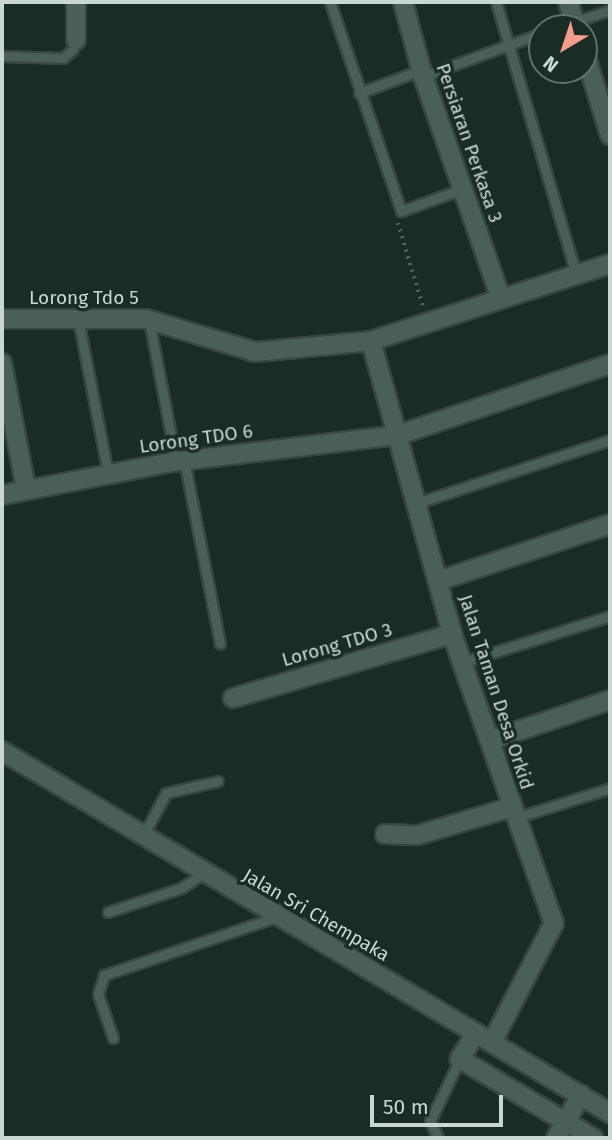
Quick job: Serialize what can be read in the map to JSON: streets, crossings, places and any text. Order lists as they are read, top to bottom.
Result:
{
  "streets": {
    "street": [
      "Persiaran Perkasa 3",
      "Lorong Tdo 5",
      "Lorong TDO 6",
      "Lorong TDO 3",
      "Jalan Taman Desa Orkid",
      "Jalan Sri Chempaka"
    ]
  },
  "crossings": [
    ["Lorong Tdo 5", "Jalan Taman Desa Orkid"],
    ["Lorong TDO 6", "Jalan Taman Desa Orkid"],
    ["Lorong TDO 3", "Jalan Taman Desa Orkid"],
    ["Jalan Taman Desa Orkid", "Jalan Sri Chempaka"]
  ],
  "scale_bar": "50 m",
  "north": "bottom left"
}
